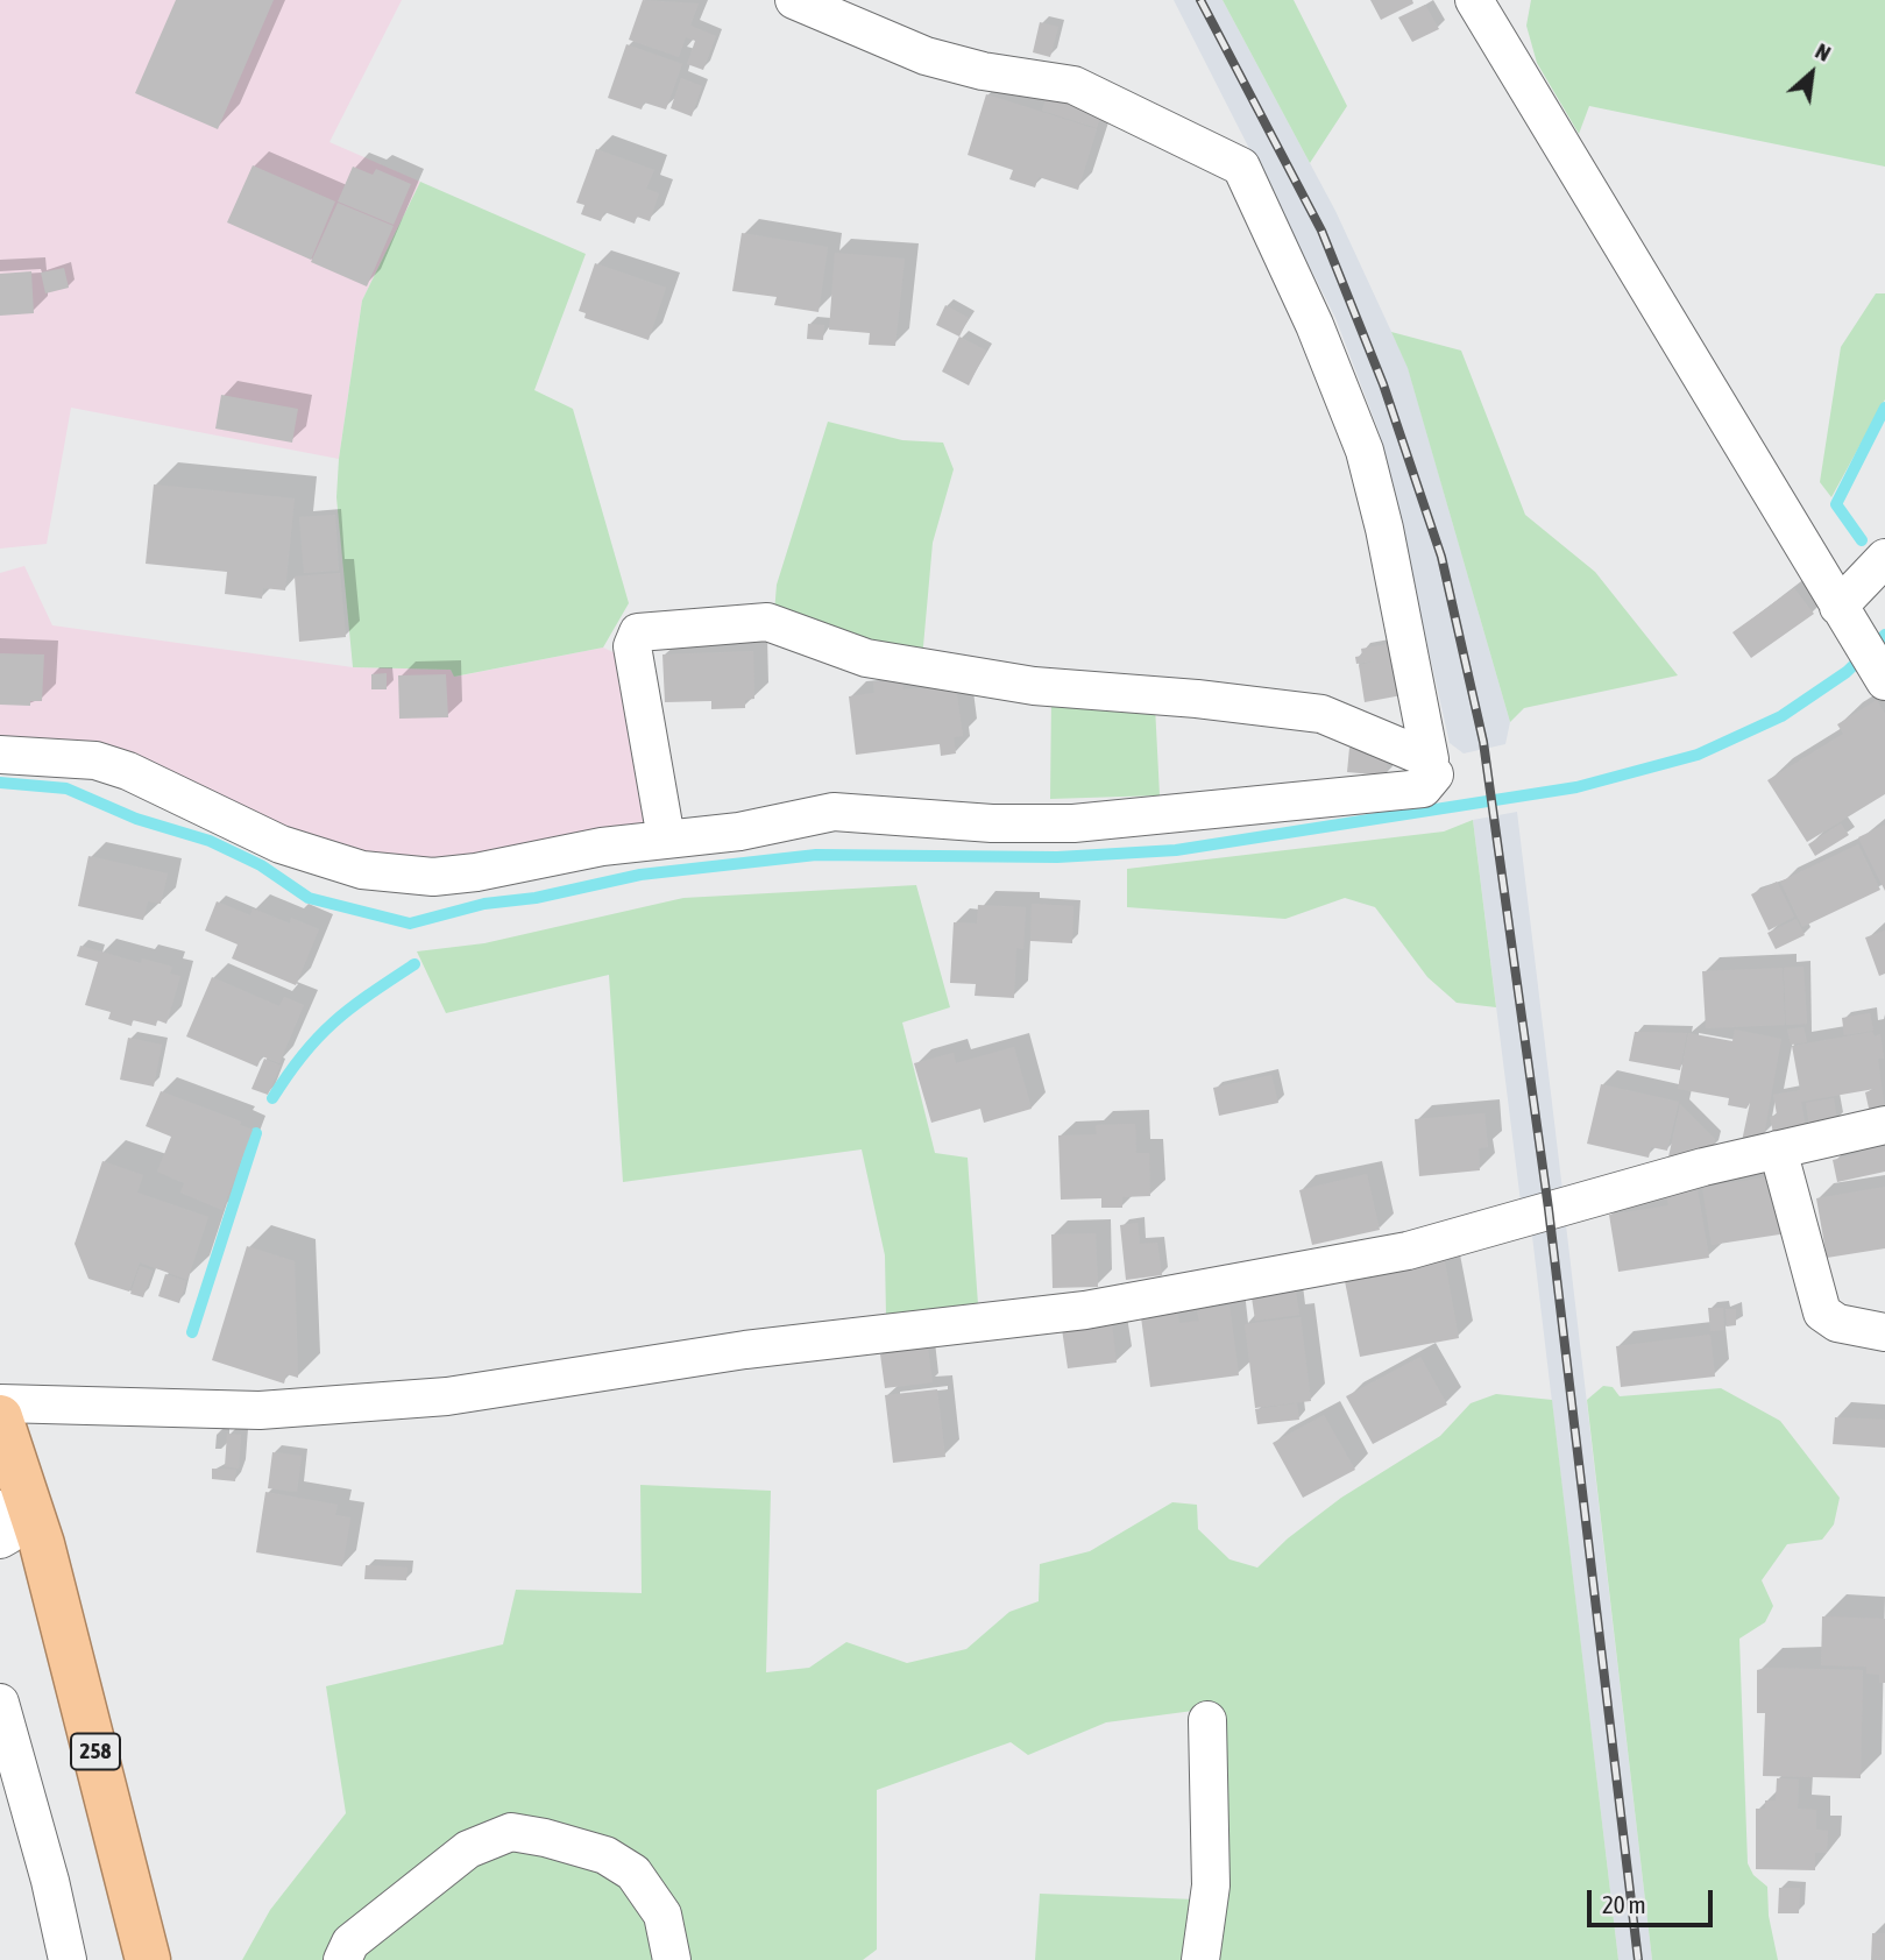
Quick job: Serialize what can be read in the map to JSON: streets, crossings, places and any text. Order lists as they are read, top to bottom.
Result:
{
  "streets": {
    "highway": ["258"]
  },
  "scale_bar": "20 m",
  "north": "top right"
}
